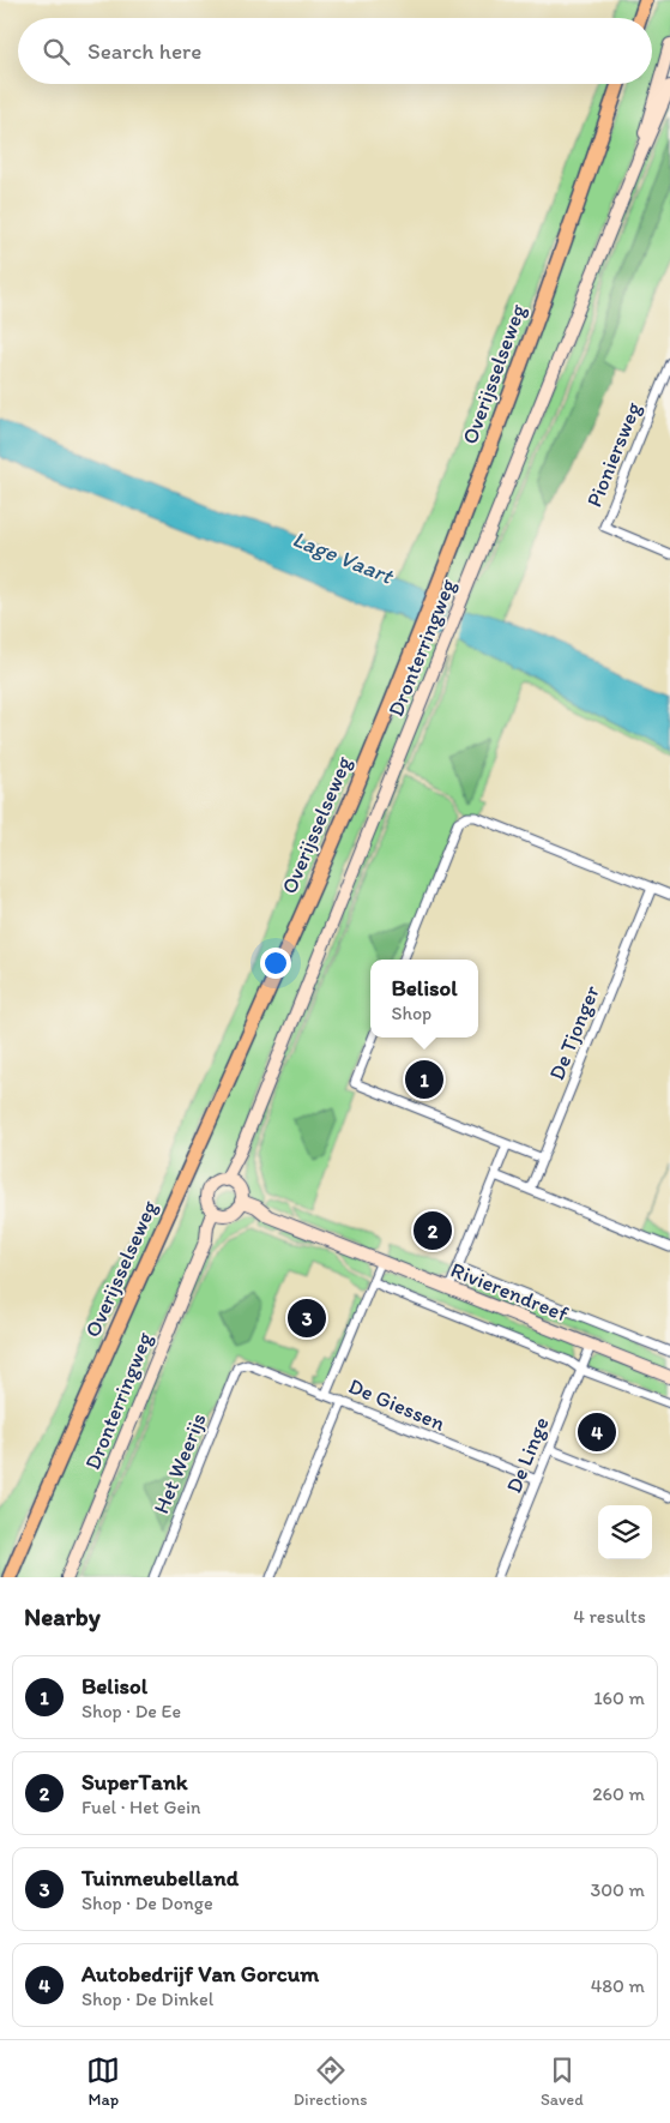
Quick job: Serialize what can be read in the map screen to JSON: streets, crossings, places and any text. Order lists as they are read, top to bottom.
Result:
{
  "streets": {
    "highway": ["Overijsselseweg"],
    "main road": ["Dronterringweg", "Rivierendreef"],
    "street": [
      "Pioniersweg",
      "De Tjonger",
      "De Giessen",
      "De Linge",
      "Het Weerijs"
    ]
  },
  "crossings": [
    ["Dronterringweg", "Rivierendreef"],
    ["Rivierendreef", "De Linge"],
    ["De Giessen", "De Linge"],
    ["De Giessen", "Het Weerijs"]
  ],
  "water": ["Lage Vaart"],
  "page": {
    "search": "Search here",
    "popup": ["Belisol", "Shop"],
    "pins": [
      "1",
      "2",
      "3",
      "4"
    ],
    "heading": ["Nearby", "4 results"],
    "list": [
      {
        "mark": "1",
        "name": "Belisol",
        "note": "Shop · De Ee",
        "value": "160 m"
      },
      {
        "mark": "2",
        "name": "SuperTank",
        "note": "Fuel · Het Gein",
        "value": "260 m"
      },
      {
        "mark": "3",
        "name": "Tuinmeubelland",
        "note": "Shop · De Donge",
        "value": "300 m"
      },
      {
        "mark": "4",
        "name": "Autobedrijf Van Gorcum",
        "note": "Shop · De Dinkel",
        "value": "480 m"
      }
    ],
    "nav": ["Map", "Directions", "Saved"]
  }
}
